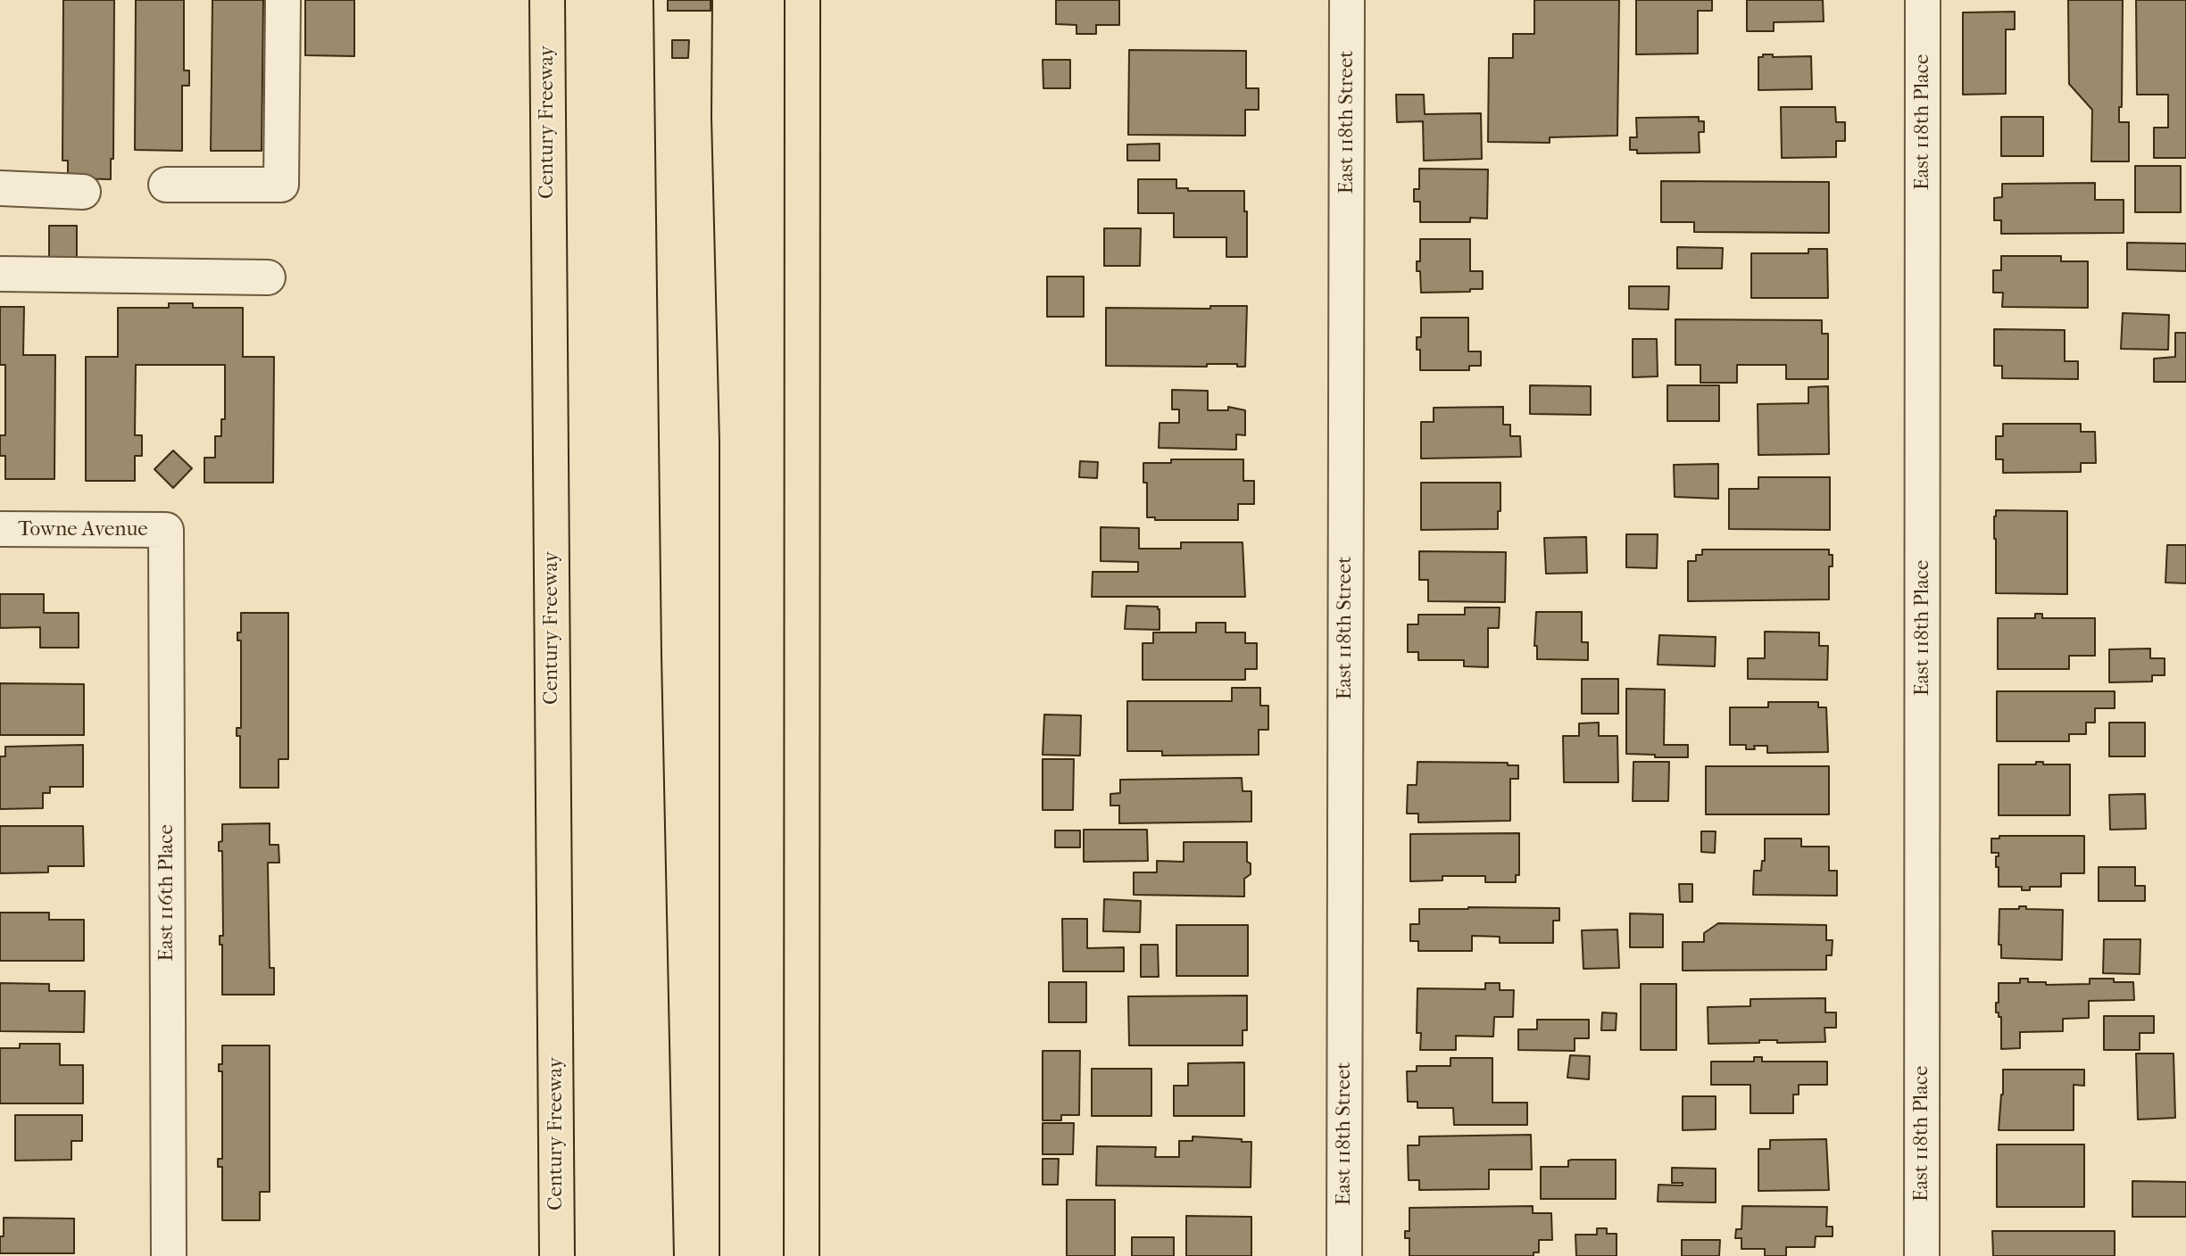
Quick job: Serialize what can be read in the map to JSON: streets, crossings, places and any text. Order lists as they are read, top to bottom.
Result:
{
  "streets": {
    "highway": ["Century Freeway"],
    "street": [
      "East 118th Street",
      "East 118th Place",
      "Towne Avenue",
      "East 116th Place"
    ]
  },
  "crossings": [
    ["Towne Avenue", "East 116th Place"]
  ]
}
